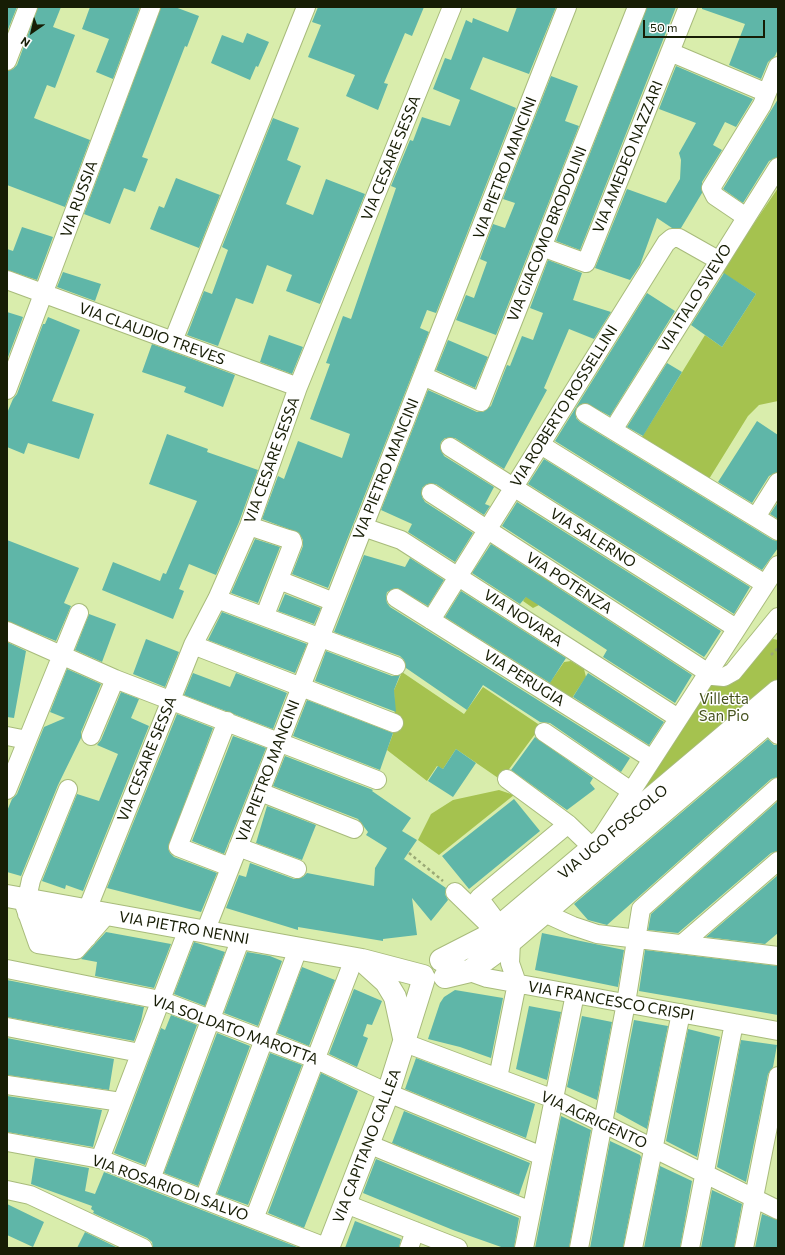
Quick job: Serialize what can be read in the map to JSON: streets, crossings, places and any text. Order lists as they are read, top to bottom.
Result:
{
  "streets": {
    "main road": ["VIA UGO FOSCOLO", "VIA PIETRO NENNI", "VIA CAPITANO CALLEA"],
    "street": [
      "VIA AMEDEO NAZZARI",
      "VIA CESARE SESSA",
      "VIA PIETRO MANCINI",
      "VIA RUSSIA",
      "VIA GIACOMO BRODOLINI",
      "VIA ITALO SVEVO",
      "VIA CLAUDIO TREVES",
      "VIA ROBERTO ROSSELLINI",
      "VIA SALERNO",
      "VIA POTENZA",
      "VIA NOVARA",
      "VIA PERUGIA",
      "VIA FRANCESCO CRISPI",
      "VIA SOLDATO MAROTTA",
      "VIA AGRIGENTO",
      "VIA ROSARIO DI SALVO"
    ]
  },
  "crossings": [
    ["VIA AMEDEO NAZZARI", "VIA GIACOMO BRODOLINI"],
    ["VIA CESARE SESSA", "VIA CLAUDIO TREVES"],
    ["VIA CESARE SESSA", "VIA PIETRO NENNI"],
    ["VIA PIETRO MANCINI", "VIA GIACOMO BRODOLINI"],
    ["VIA PIETRO MANCINI", "VIA NOVARA"],
    ["VIA PIETRO MANCINI", "VIA PIETRO NENNI"],
    ["VIA PIETRO MANCINI", "VIA SOLDATO MAROTTA"],
    ["VIA PIETRO MANCINI", "VIA ROSARIO DI SALVO"],
    ["VIA RUSSIA", "VIA CLAUDIO TREVES"],
    ["VIA ITALO SVEVO", "VIA ROBERTO ROSSELLINI"],
    ["VIA ROBERTO ROSSELLINI", "VIA SALERNO"],
    ["VIA ROBERTO ROSSELLINI", "VIA POTENZA"],
    ["VIA ROBERTO ROSSELLINI", "VIA NOVARA"],
    ["VIA ROBERTO ROSSELLINI", "VIA PERUGIA"],
    ["VIA UGO FOSCOLO", "VIA PIETRO NENNI"],
    ["VIA UGO FOSCOLO", "VIA FRANCESCO CRISPI"],
    ["VIA UGO FOSCOLO", "VIA CAPITANO CALLEA"],
    ["VIA PIETRO NENNI", "VIA CAPITANO CALLEA"],
    ["VIA SOLDATO MAROTTA", "VIA CAPITANO CALLEA"],
    ["VIA AGRIGENTO", "VIA CAPITANO CALLEA"],
    ["VIA CAPITANO CALLEA", "VIA ROSARIO DI SALVO"]
  ],
  "parks": ["Villetta San Pio"],
  "scale_bar": "50 m",
  "north": "bottom left"
}
